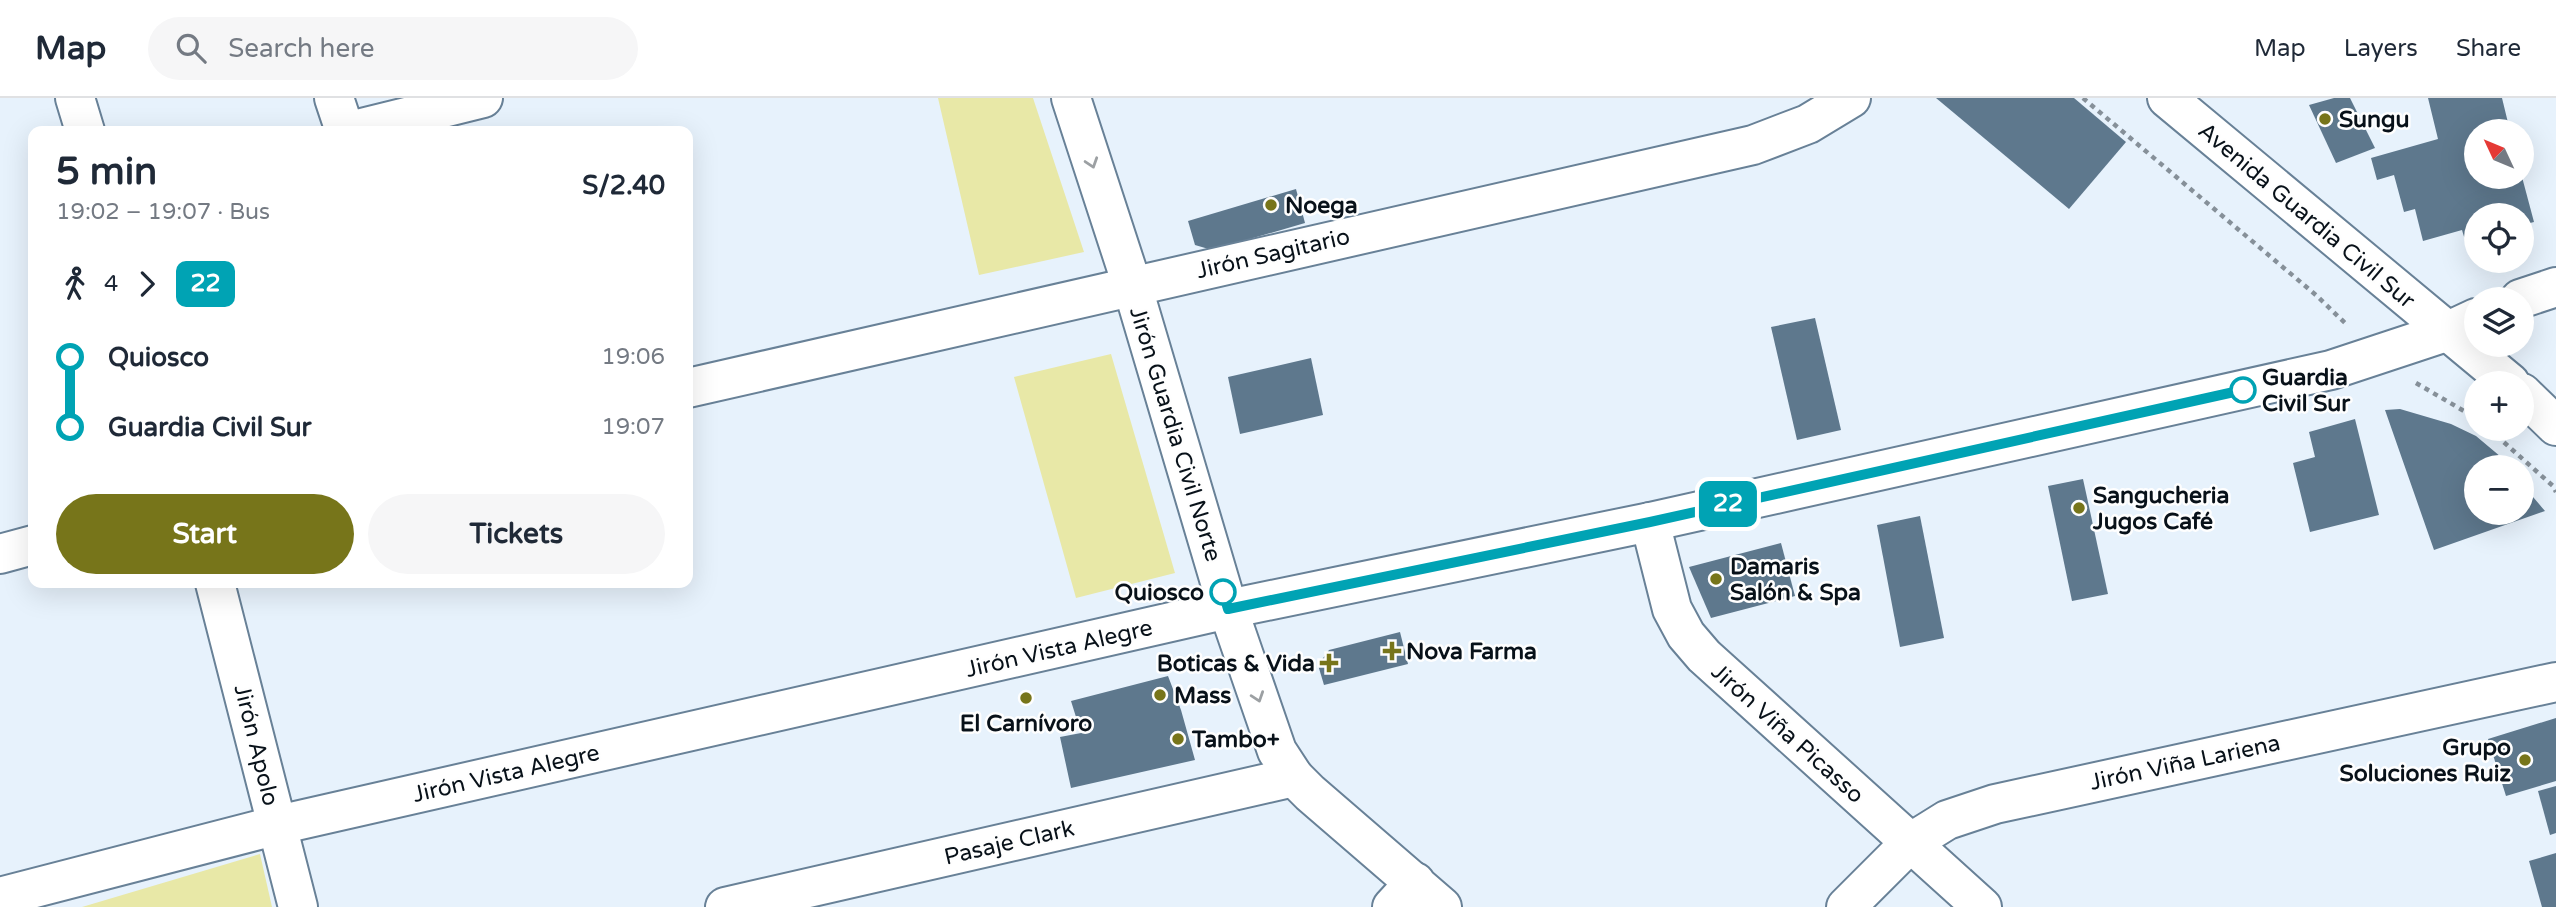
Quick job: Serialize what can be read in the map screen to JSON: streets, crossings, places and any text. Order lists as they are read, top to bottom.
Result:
{
  "streets": {
    "street": [
      "Avenida Guardia Civil Sur",
      "Jirón Sagitario",
      "Jirón Guardia Civil Norte",
      "Jirón Vista Alegre",
      "Jirón Viña Picasso",
      "Jirón Apolo",
      "Jirón Viña Lariena",
      "Pasaje Clark"
    ]
  },
  "crossings": [
    ["Avenida Guardia Civil Sur", "Jirón Vista Alegre"],
    ["Jirón Sagitario", "Jirón Guardia Civil Norte"],
    ["Jirón Guardia Civil Norte", "Jirón Vista Alegre"],
    ["Jirón Guardia Civil Norte", "Pasaje Clark"],
    ["Jirón Vista Alegre", "Jirón Viña Picasso"],
    ["Jirón Vista Alegre", "Jirón Apolo"],
    ["Jirón Viña Picasso", "Jirón Viña Lariena"]
  ],
  "one_way": ["Jirón Guardia Civil Norte"],
  "places": {
    "other": [
      "Sungu",
      "Noega",
      "Guardia Civil Sur",
      "Sangucheria Jugos Café",
      "Damaris Salón & Spa",
      "Quiosco",
      "Mass",
      "El Carnívoro",
      "Tambo+",
      "Grupo Soluciones Ruiz"
    ],
    "health": ["Nova Farma", "Boticas & Vida"]
  },
  "lines": ["bus line 22"],
  "north": "top left",
  "page": {
    "header": "Map",
    "search": "Search here",
    "nav": ["Map", "Layers", "Share"],
    "on_map": "22",
    "map_buttons": ["+", "−"],
    "heading": ["5 min", "19:02 – 19:07 · Bus", "S/2.40"],
    "legs": ["4", "22"],
    "list": [
      {
        "name": "Quiosco",
        "value": "19:06"
      },
      {
        "name": "Guardia Civil Sur",
        "value": "19:07"
      }
    ],
    "buttons": ["Start", "Tickets"]
  }
}
